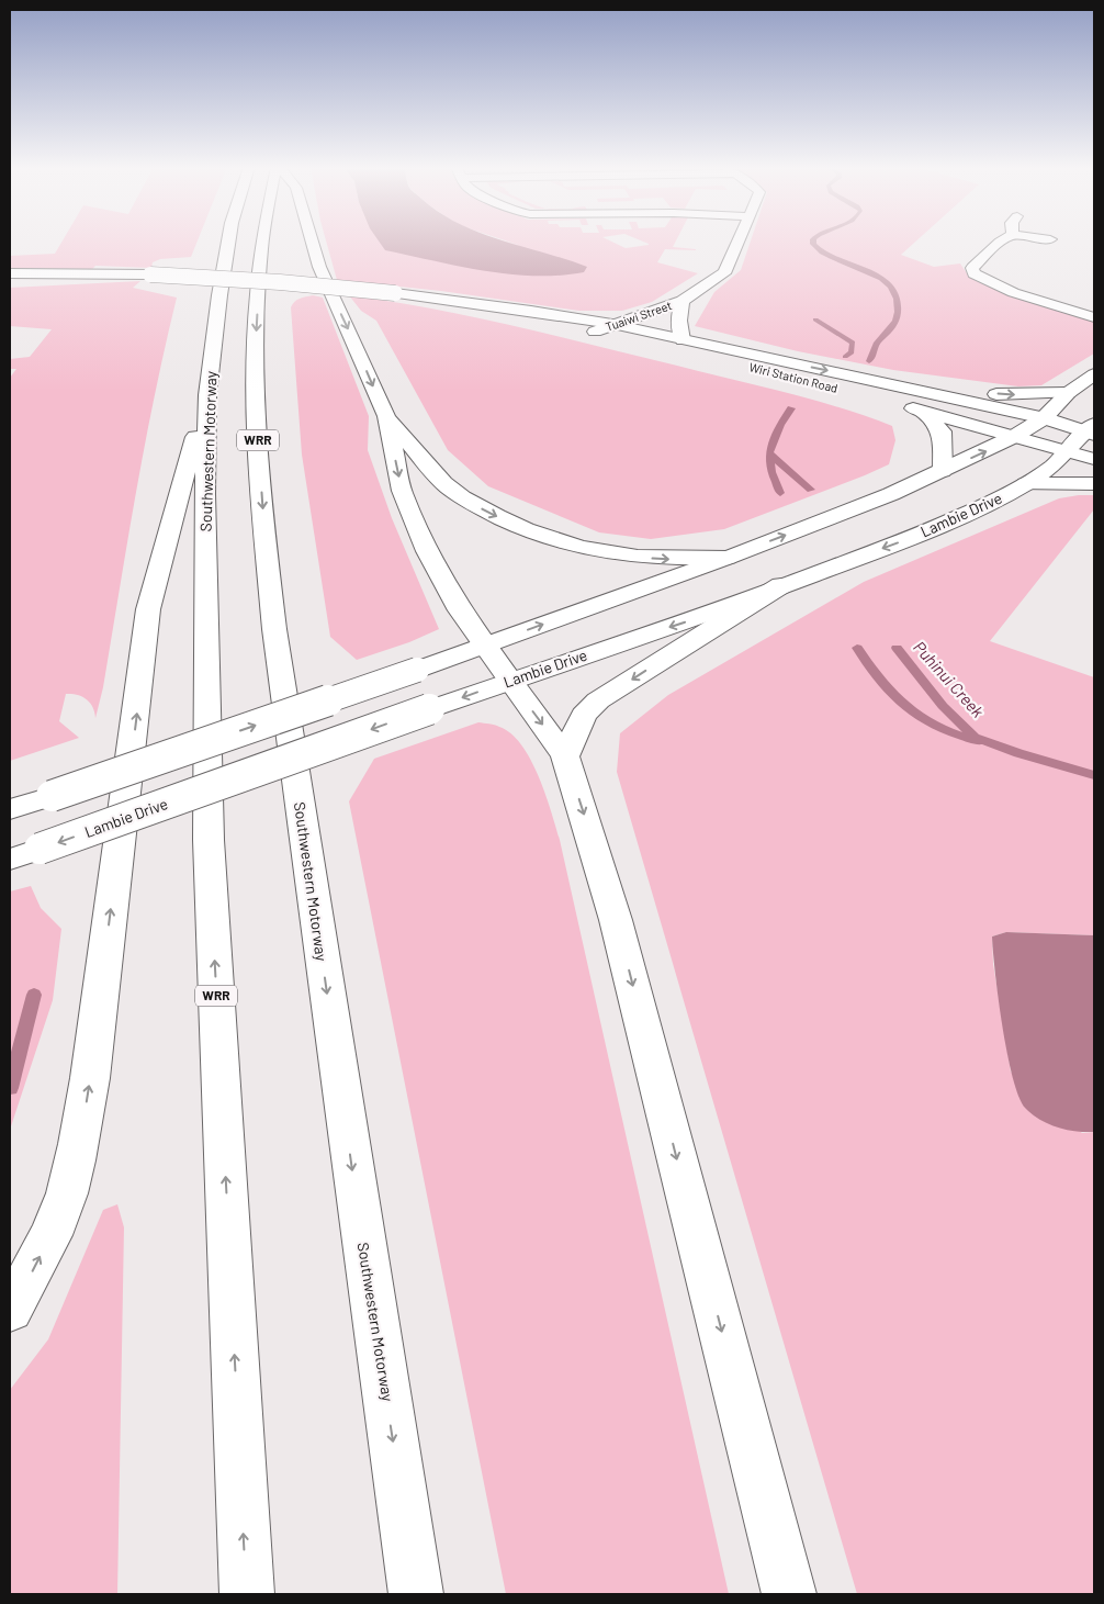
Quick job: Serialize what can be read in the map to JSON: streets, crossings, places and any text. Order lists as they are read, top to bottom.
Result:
{
  "streets": {
    "main road": [
      "Tuaiwi Street",
      "Wiri Station Road",
      "WRR",
      "Southwestern Motorway",
      "Lambie Drive"
    ]
  },
  "crossings": [
    ["Tuaiwi Street", "Wiri Station Road"],
    ["Wiri Station Road", "Lambie Drive"]
  ],
  "water": ["Puhinui Creek"]
}
